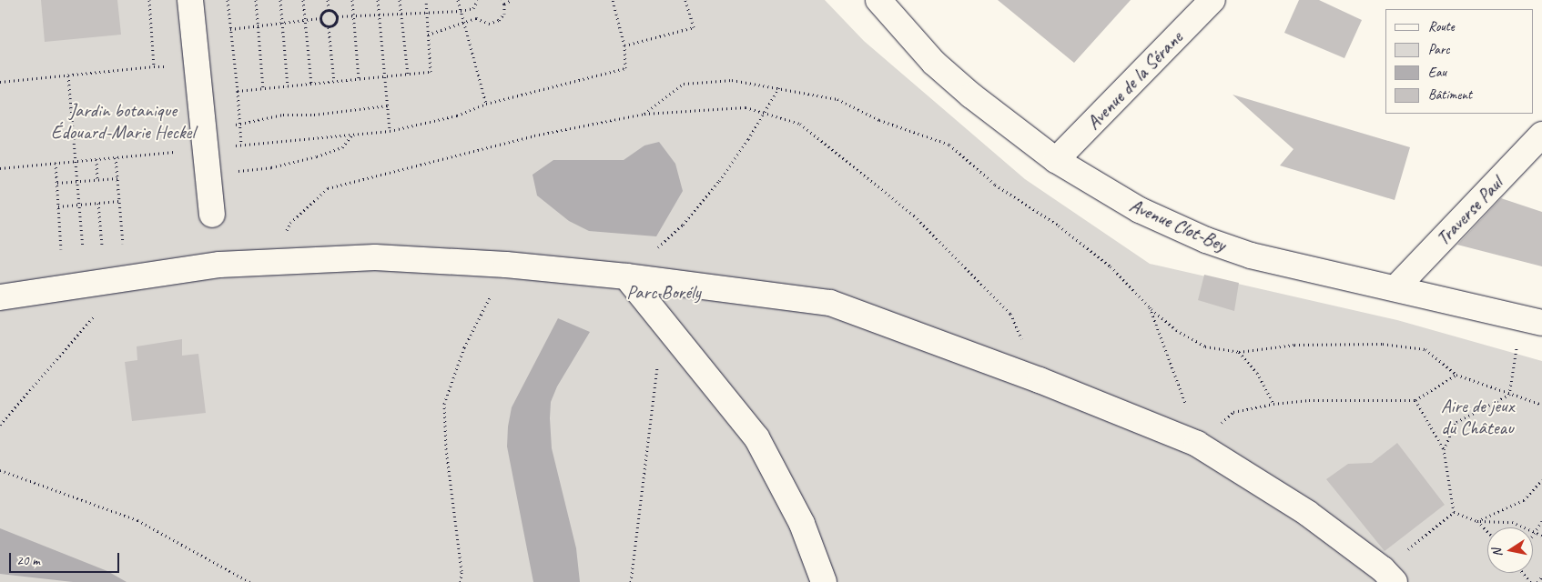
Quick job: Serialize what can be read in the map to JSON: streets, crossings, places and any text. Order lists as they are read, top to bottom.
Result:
{
  "streets": {
    "street": ["Avenue de la Sérane", "Traverse Paul", "Avenue Clot-Bey"]
  },
  "crossings": [
    ["Avenue de la Sérane", "Avenue Clot-Bey"],
    ["Traverse Paul", "Avenue Clot-Bey"]
  ],
  "parks": ["Jardin botanique Édouard-Marie Heckel", "Parc Borély", "Aire de jeux du Château"],
  "legend": [
    "Route",
    "Parc",
    "Eau",
    "Bâtiment"
  ],
  "scale_bar": "20 m",
  "north": "left"
}
